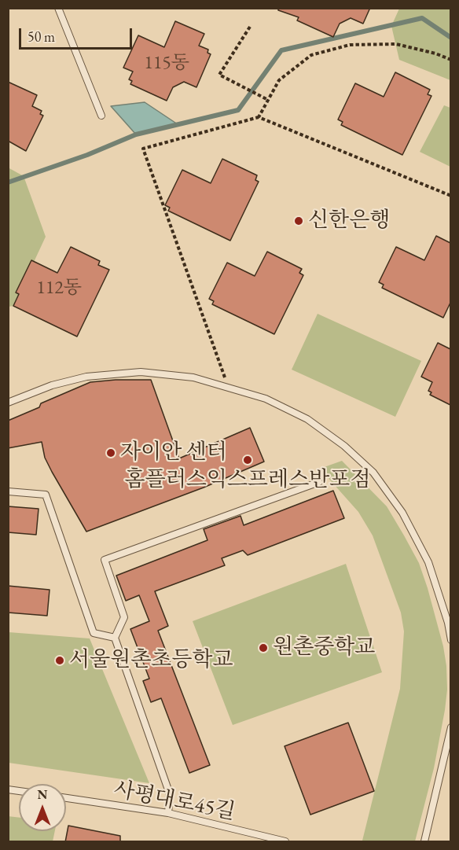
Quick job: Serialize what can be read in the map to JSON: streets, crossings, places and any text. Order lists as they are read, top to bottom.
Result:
{
  "streets": {
    "lane": ["사평대로45길"]
  },
  "places": [
    "신한은행",
    "자이안 센터",
    "홈플러스익스프레스반포점",
    "원촌중학교",
    "서울원촌초등학교"
  ],
  "house_numbers": ["115동", "112동"],
  "scale_bar": "50 m",
  "north": "top"
}
